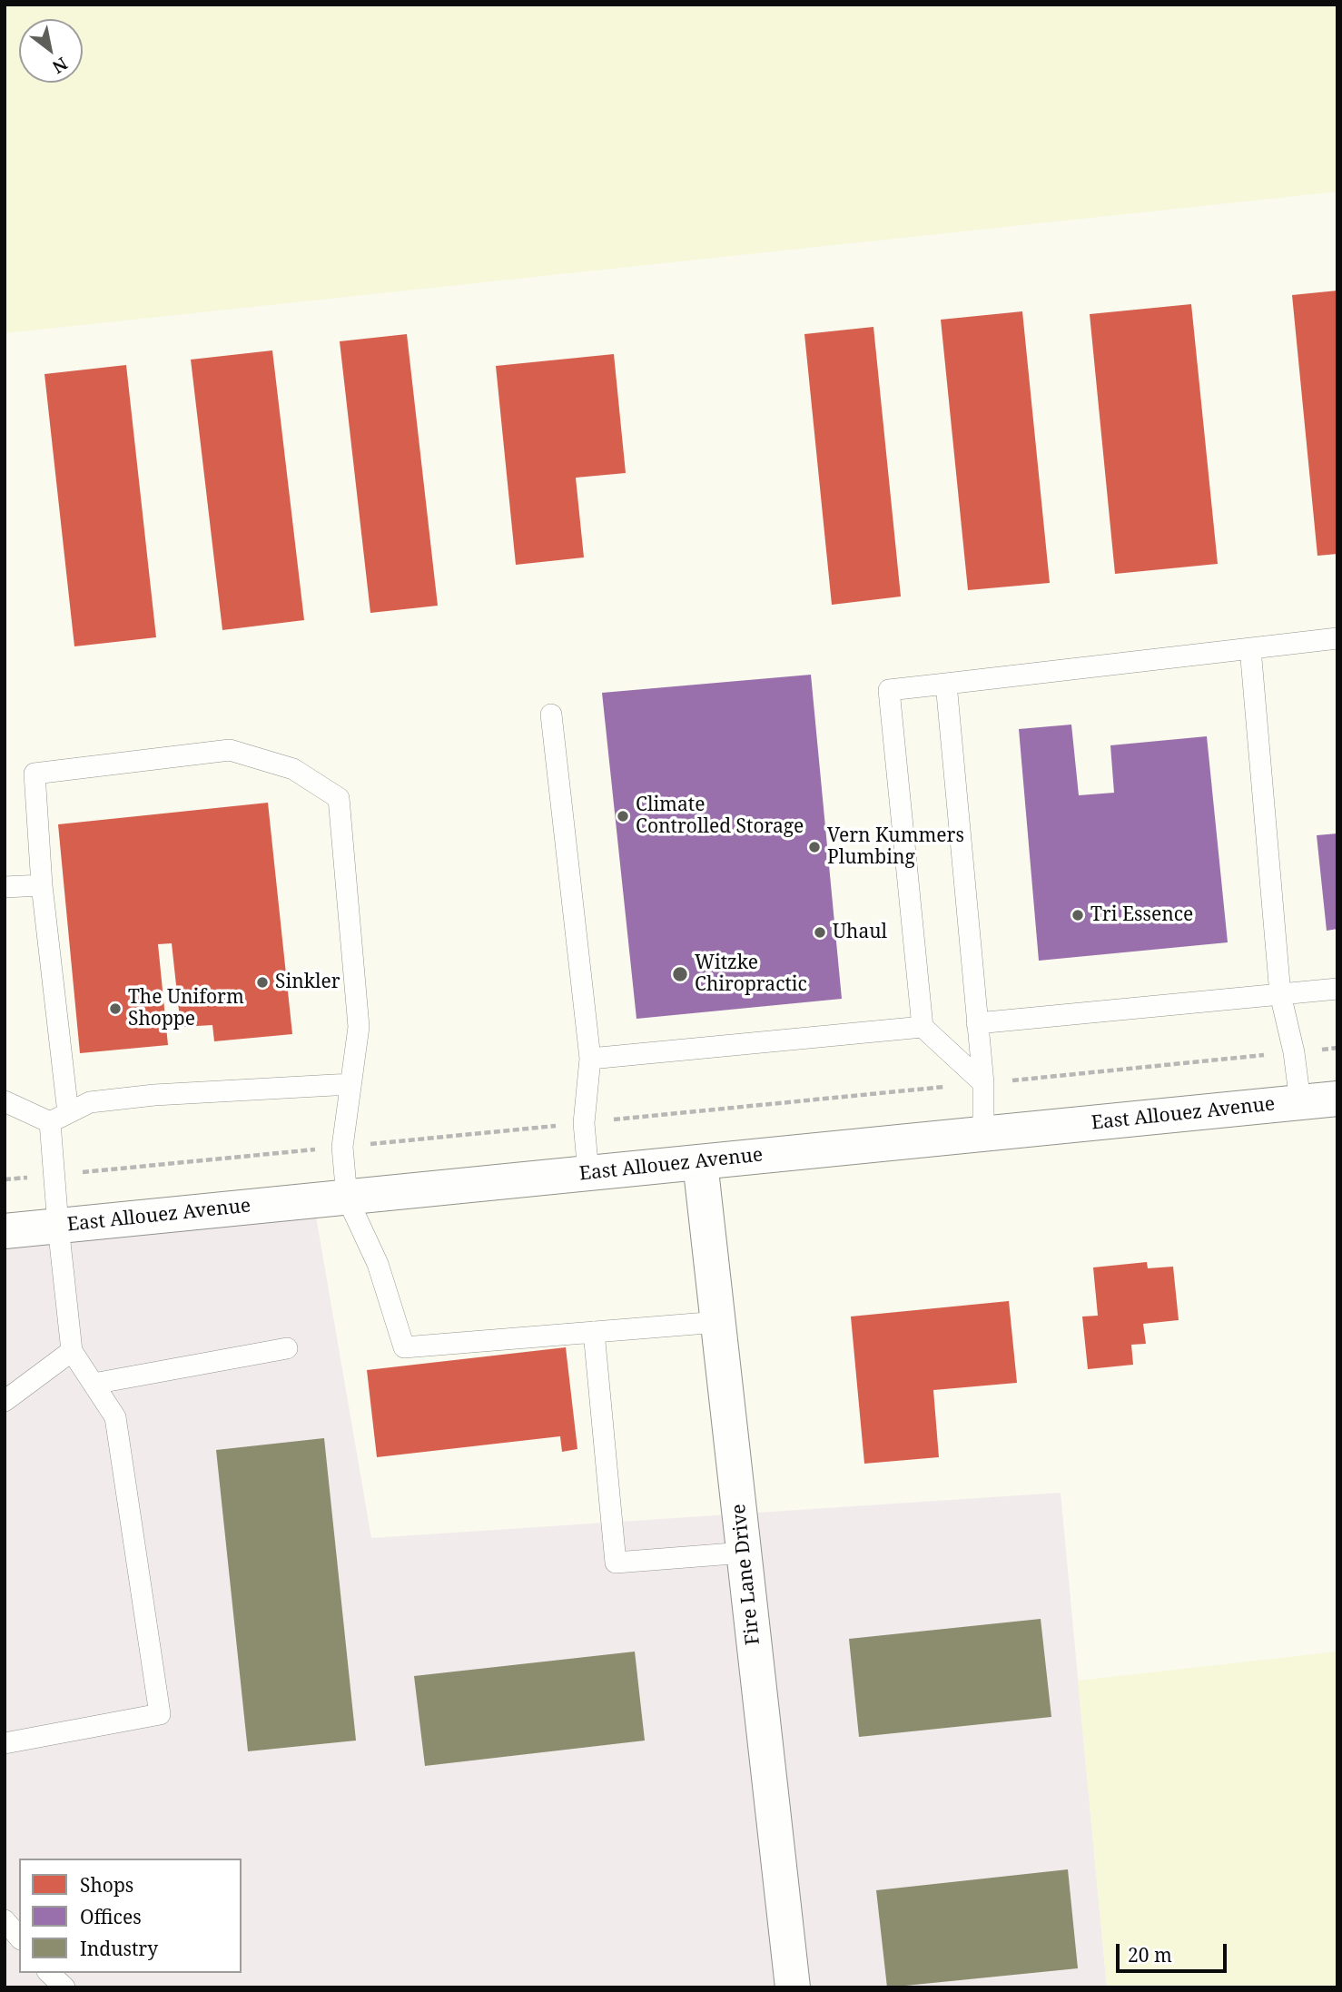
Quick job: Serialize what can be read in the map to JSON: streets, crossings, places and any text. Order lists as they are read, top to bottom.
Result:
{
  "streets": {
    "street": ["East Allouez Avenue", "Fire Lane Drive"]
  },
  "crossings": [
    ["East Allouez Avenue", "Fire Lane Drive"]
  ],
  "places": [
    "Climate Controlled Storage",
    "Vern Kummers Plumbing",
    "Tri Essence",
    "Uhaul",
    "Witzke Chiropractic",
    "Sinkler",
    "The Uniform Shoppe"
  ],
  "legend": ["Shops", "Offices", "Industry"],
  "scale_bar": "20 m",
  "north": "bottom right"
}
